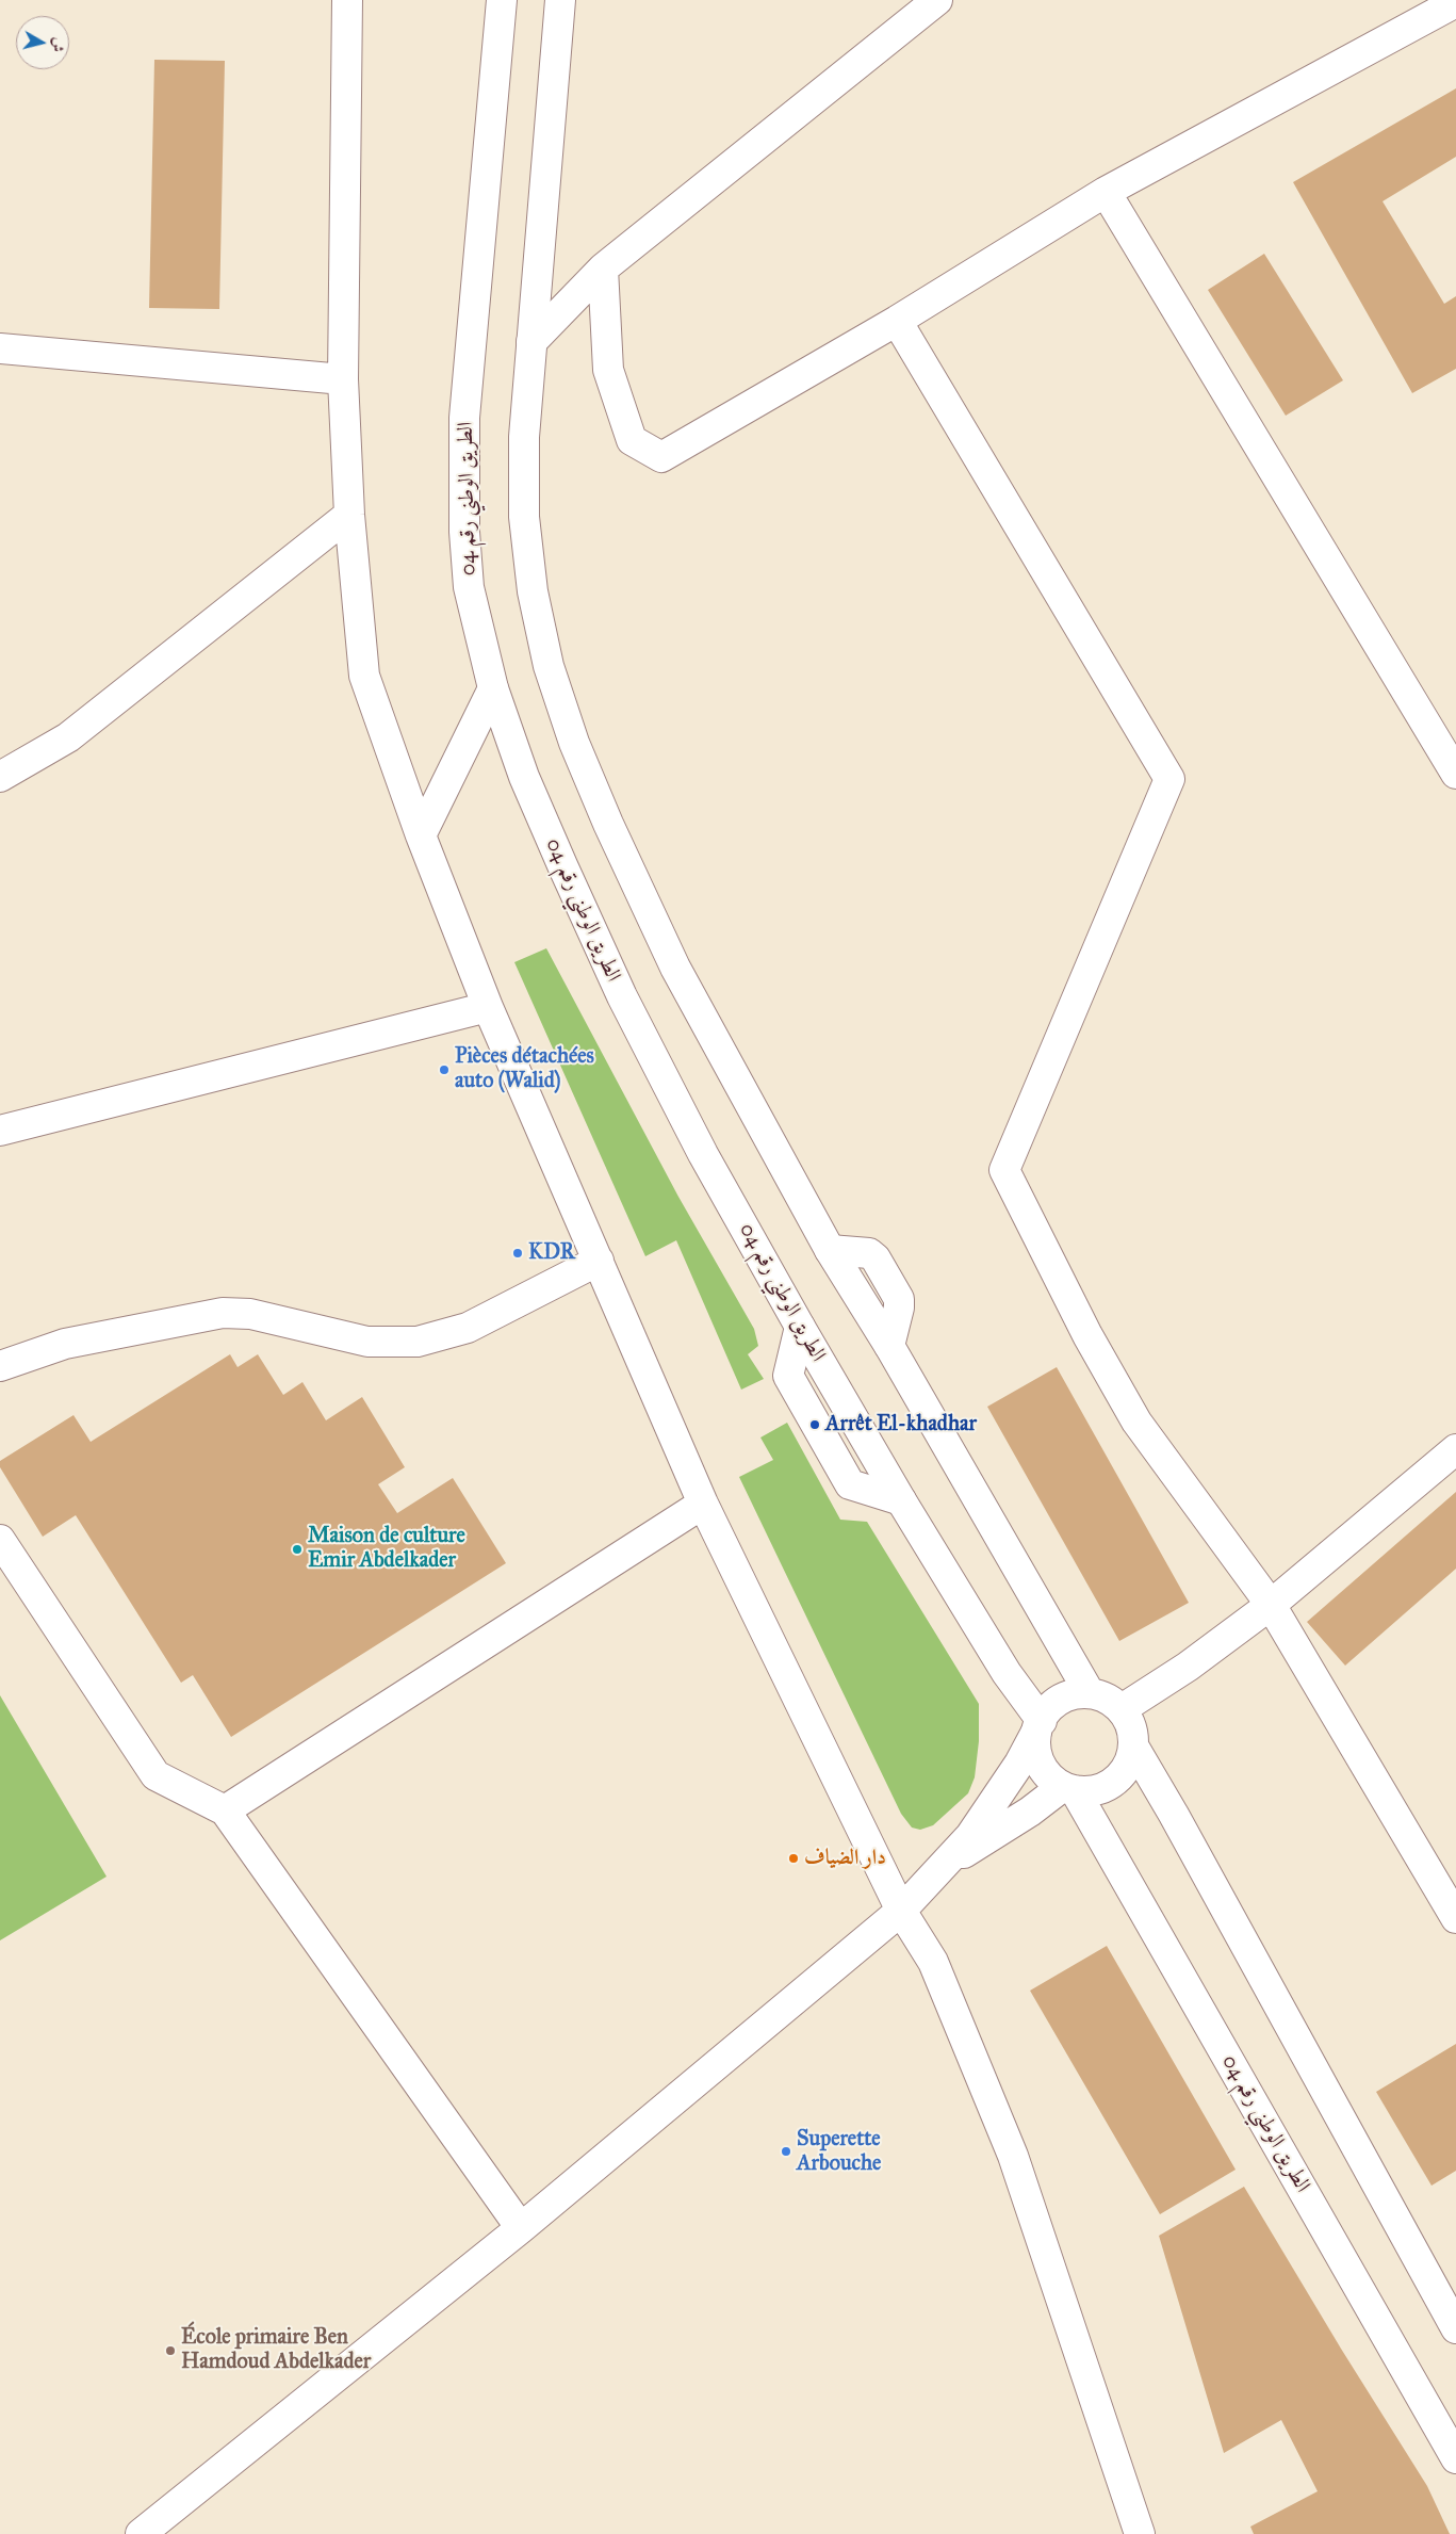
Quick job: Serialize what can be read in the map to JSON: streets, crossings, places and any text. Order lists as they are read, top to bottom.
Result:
{
  "streets": {
    "main road": ["الطريق الوطني رقم 04"]
  },
  "places": [
    "Pièces détachées auto (Walid)",
    "KDR",
    "Arrêt El-khadhar",
    "Maison de culture Emir Abdelkader",
    "دار الضياف",
    "Superette Arbouche",
    "École primaire Ben Hamdoud Abdelkader"
  ],
  "north": "right"
}
